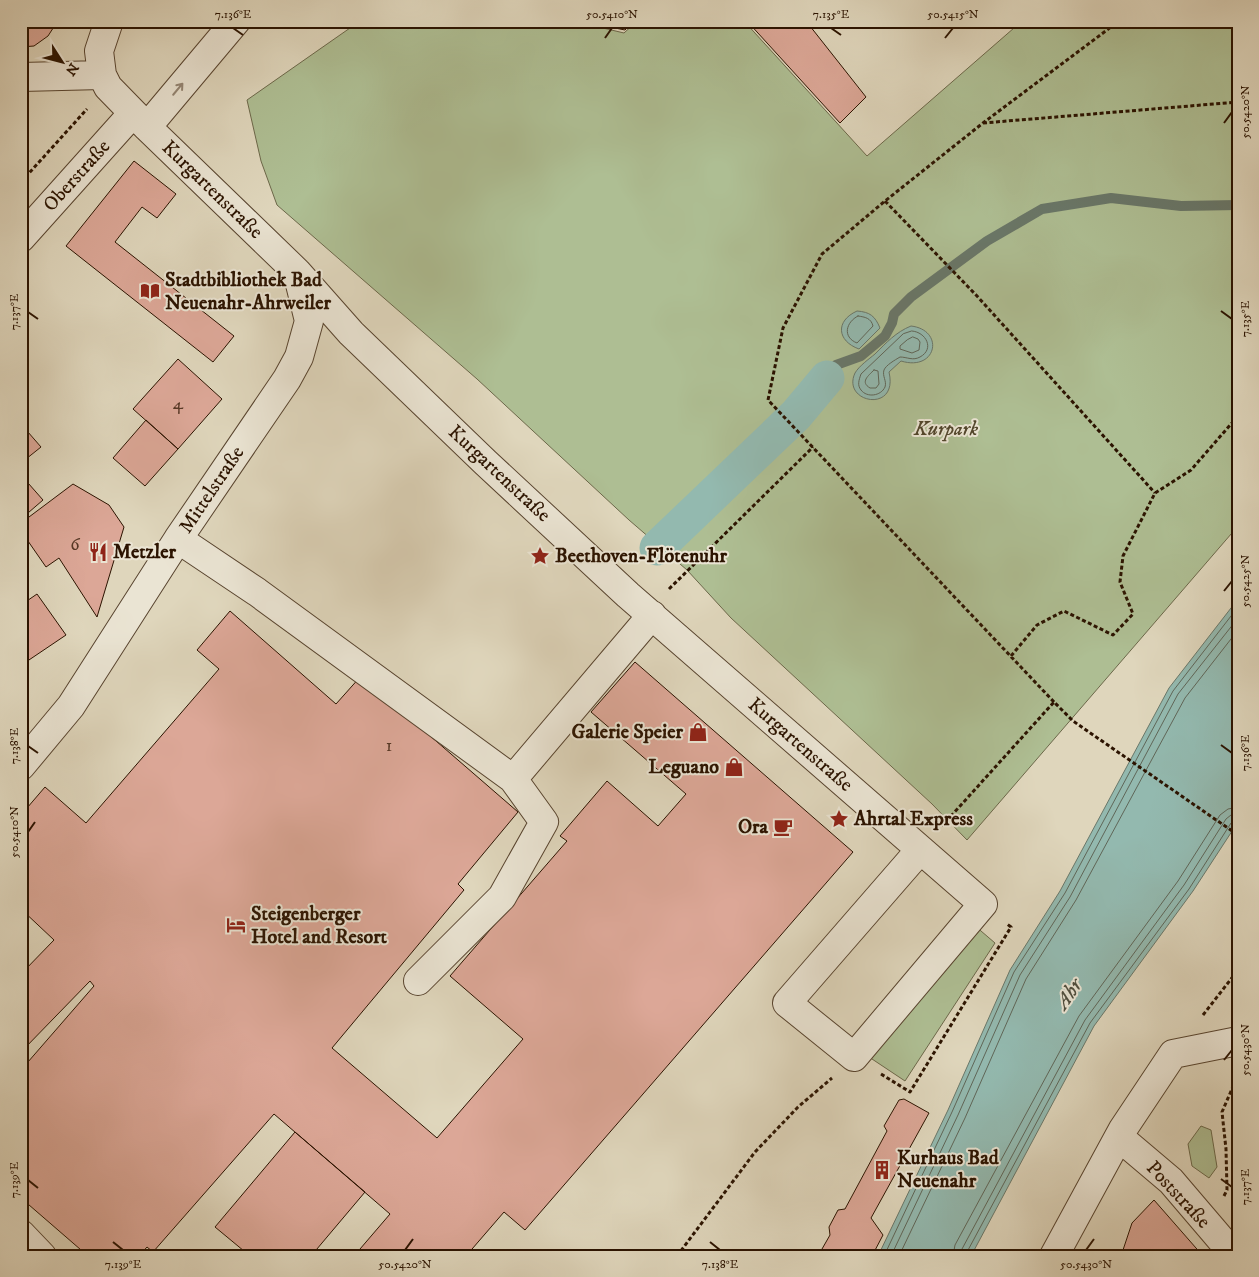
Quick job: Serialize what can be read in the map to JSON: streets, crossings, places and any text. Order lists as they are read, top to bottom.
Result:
{
  "streets": {
    "street": [
      "Oberstraße",
      "Kurgartenstraße",
      "Mittelstraße",
      "Poststraße"
    ]
  },
  "crossings": [
    ["Oberstraße", "Kurgartenstraße"],
    ["Kurgartenstraße", "Mittelstraße"]
  ],
  "one_way": ["Oberstraße"],
  "water": ["Ahr"],
  "parks": ["Kurpark"],
  "places": {
    "library": ["Stadtbibliothek Bad Neuenahr-Ahrweiler"],
    "restaurant": ["Metzler"],
    "place": ["Beethoven-Flötenuhr", "Ahrtal Express"],
    "shop": ["Galerie Speier", "Leguano"],
    "cafe": ["Ora"],
    "hotel": ["Steigenberger Hotel and Resort"],
    "building": ["Kurhaus Bad Neuenahr"]
  },
  "house_numbers": ["4", "6", "1"],
  "north": "bottom right",
  "coordinates": [
    "7.136°E",
    "50.5410°N",
    "7.135°E",
    "50.5415°N",
    "50.5420°N",
    "7.137°E",
    "50.5425°N",
    "7.138°E",
    "50.5430°N",
    "7.139°E"
  ]
}
